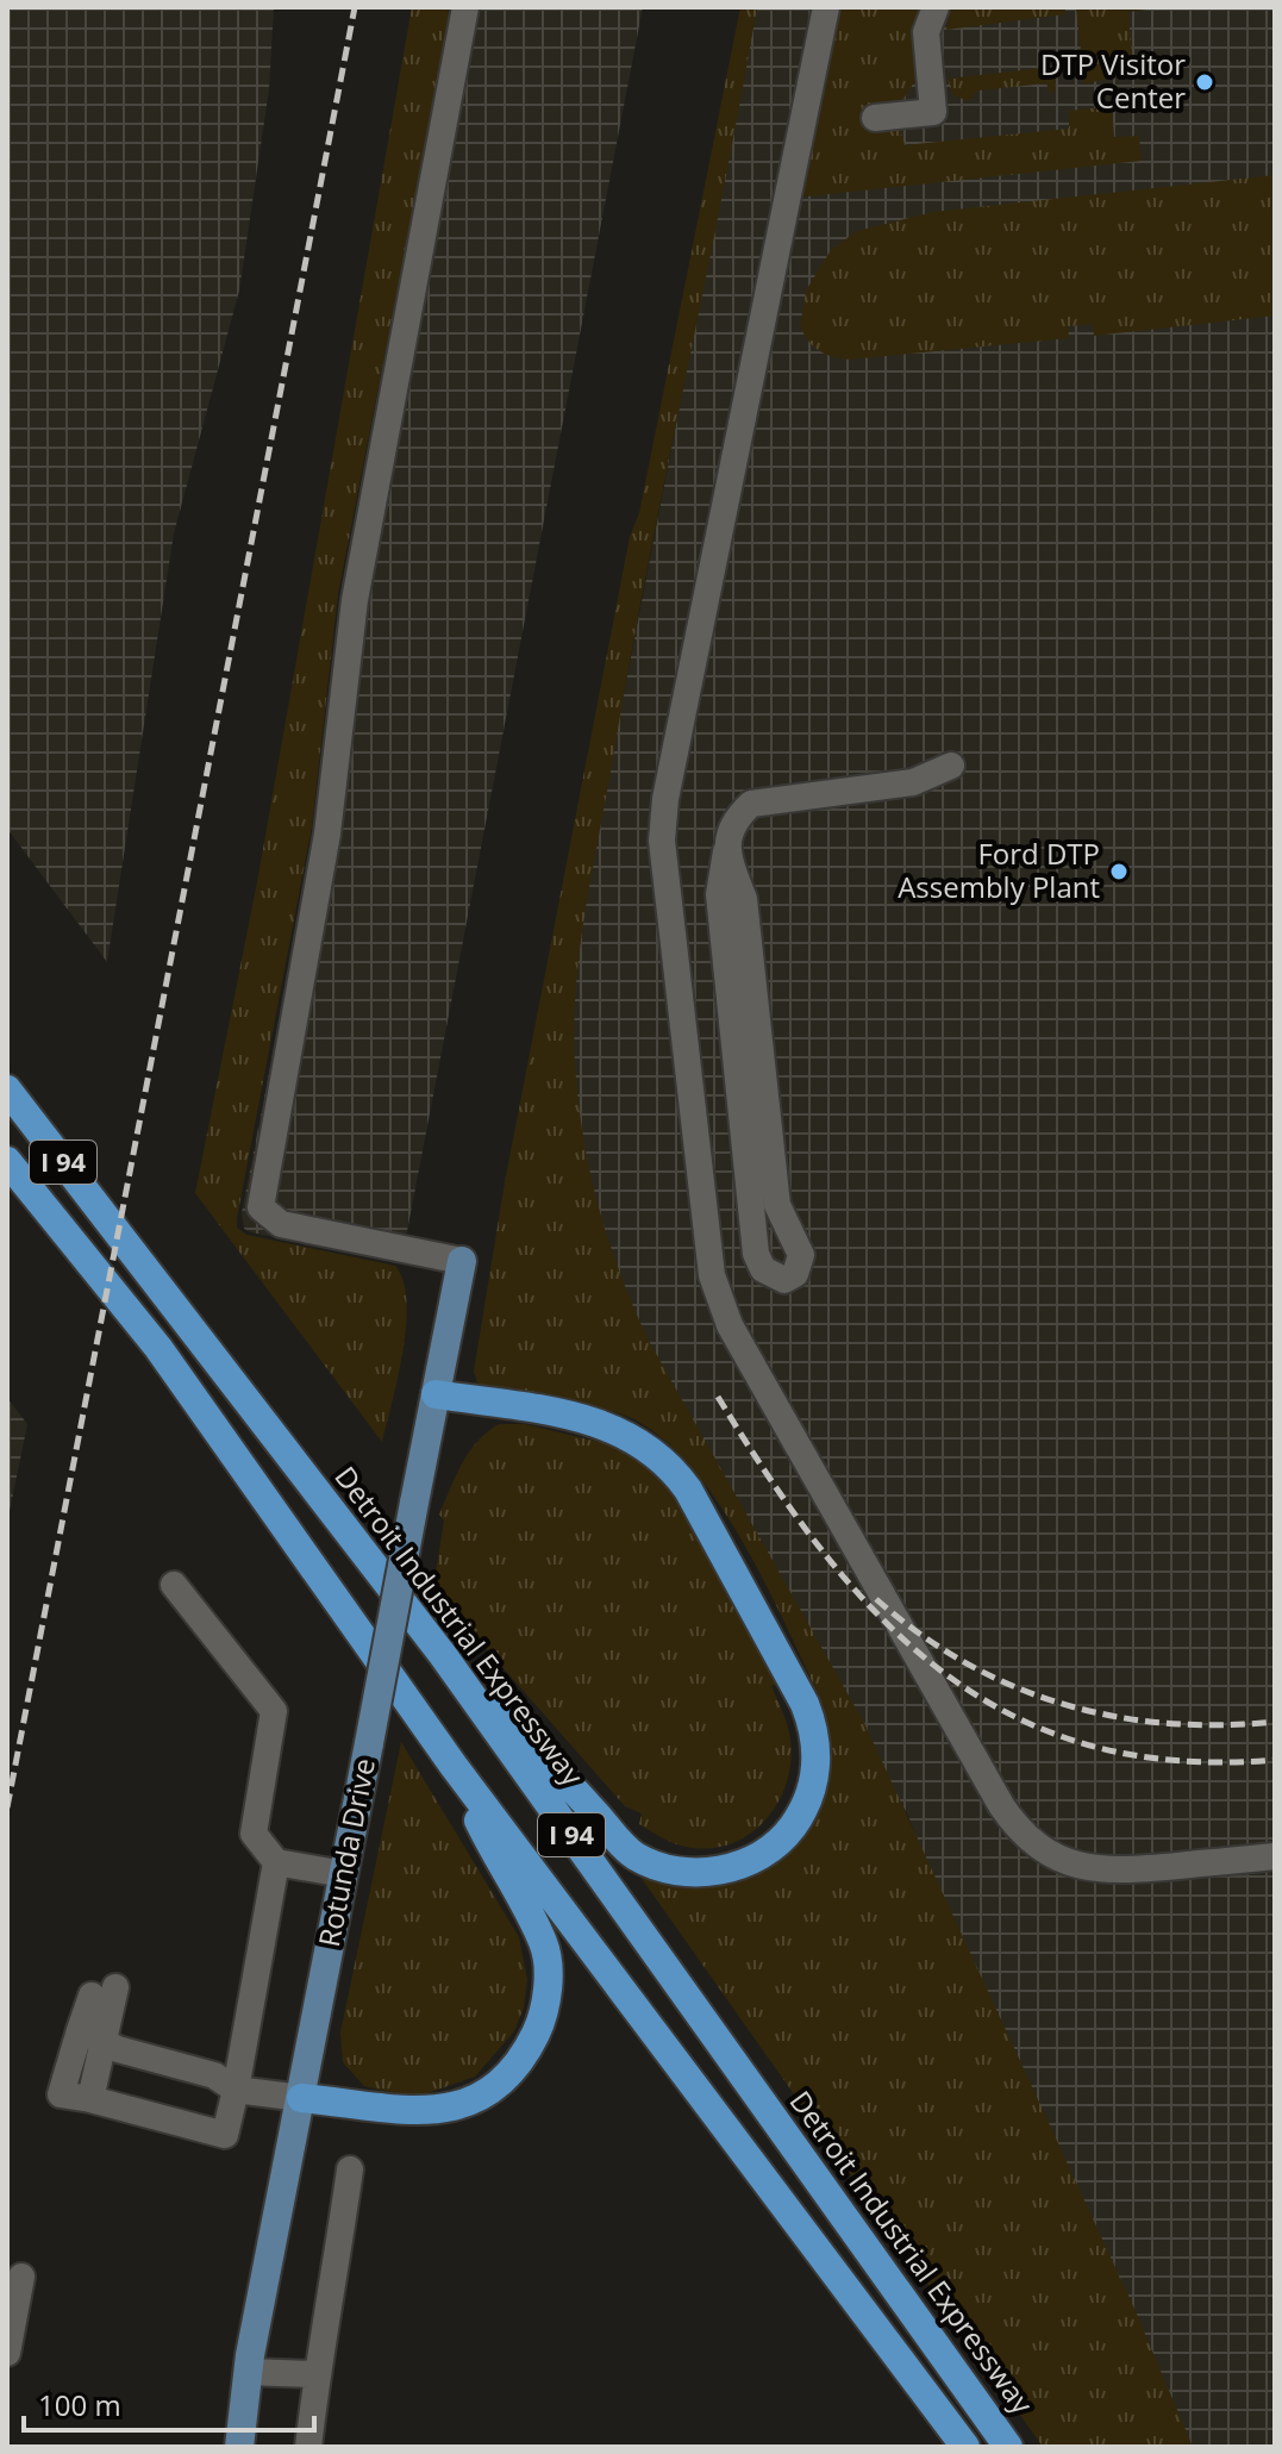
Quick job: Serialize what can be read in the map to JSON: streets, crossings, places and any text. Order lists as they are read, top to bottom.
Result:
{
  "streets": {
    "highway": ["I 94", "Detroit Industrial Expressway"],
    "main road": ["Rotunda Drive"]
  },
  "places": ["DTP Visitor Center", "Ford DTP Assembly Plant"],
  "scale_bar": "100 m"
}
